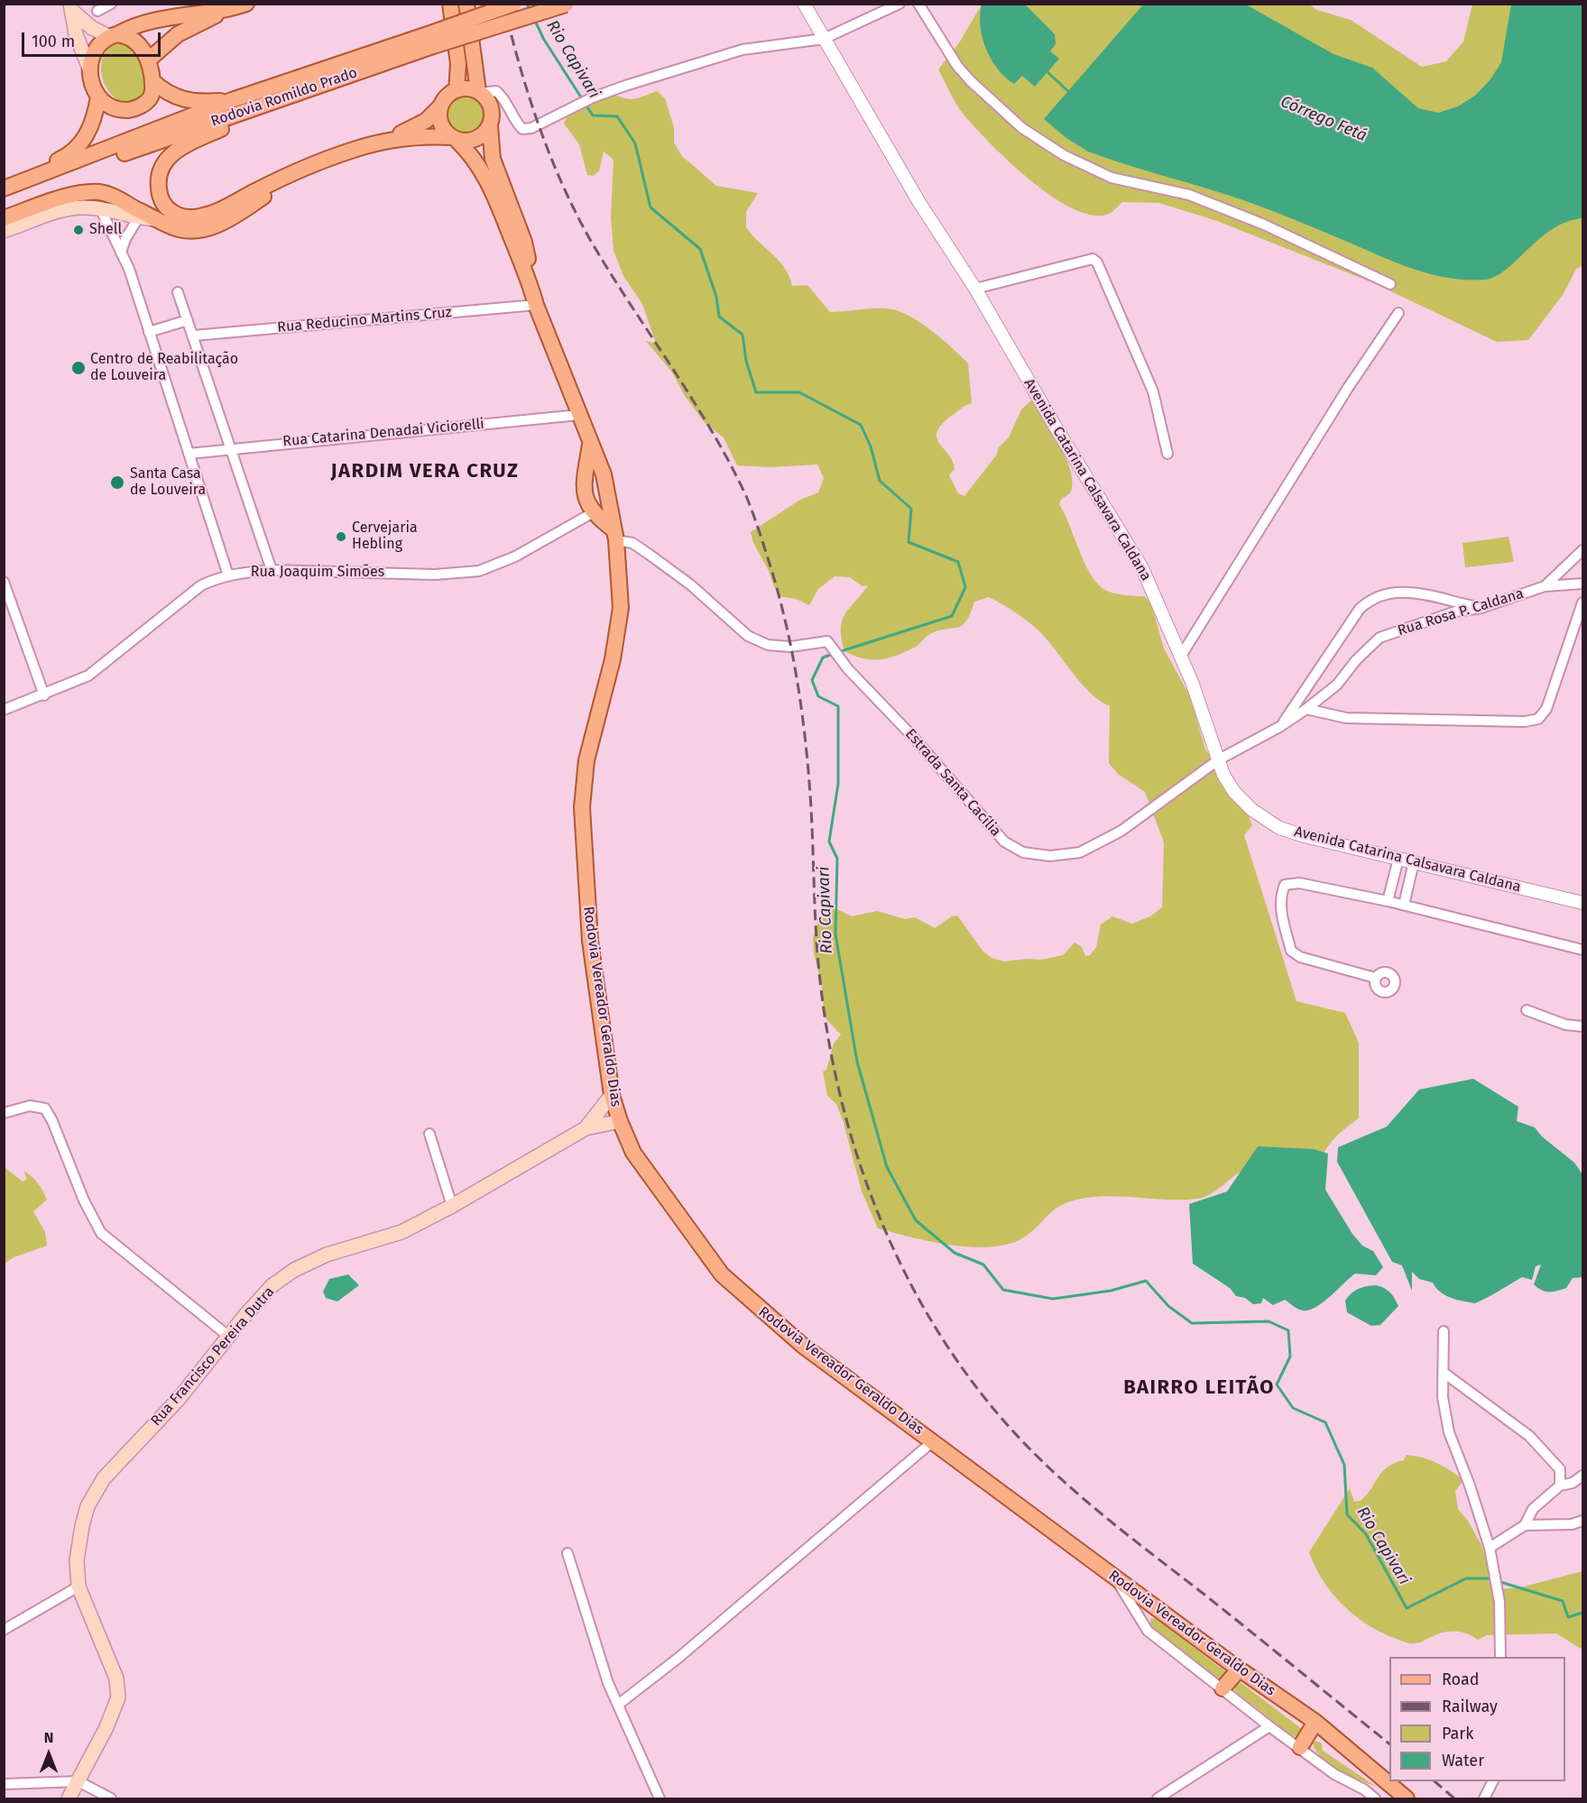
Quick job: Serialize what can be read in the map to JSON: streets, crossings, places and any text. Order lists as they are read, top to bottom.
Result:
{
  "streets": {
    "main road": ["Rodovia Romildo Prado", "Rodovia Vereador Geraldo Dias", "Rua Francisco Pereira Dutra"],
    "street": [
      "Rua Reducino Martins Cruz",
      "Rua Catarina Denadai Viciorelli",
      "Avenida Catarina Calsavara Caldana",
      "Rua Joaquim Simões",
      "Rua Rosa P. Caldana",
      "Estrada Santa Cacília"
    ]
  },
  "crossings": [
    ["Rua Reducino Martins Cruz", "Rodovia Vereador Geraldo Dias"],
    ["Rua Catarina Denadai Viciorelli", "Rodovia Vereador Geraldo Dias"],
    ["Avenida Catarina Calsavara Caldana", "Rua Rosa P. Caldana"],
    ["Avenida Catarina Calsavara Caldana", "Estrada Santa Cacília"],
    ["Rua Rosa P. Caldana", "Estrada Santa Cacília"],
    ["Estrada Santa Cacília", "Rodovia Vereador Geraldo Dias"],
    ["Rodovia Vereador Geraldo Dias", "Rua Francisco Pereira Dutra"]
  ],
  "districts": ["JARDIM VERA CRUZ", "BAIRRO LEITÃO"],
  "water": ["Rio Capivari", "Córrego Fetá"],
  "places": [
    "Shell",
    "Centro de Reabilitação de Louveira",
    "Santa Casa de Louveira",
    "Cervejaria Hebling"
  ],
  "legend": [
    "Road",
    "Railway",
    "Park",
    "Water"
  ],
  "scale_bar": "100 m",
  "north": "top"
}
